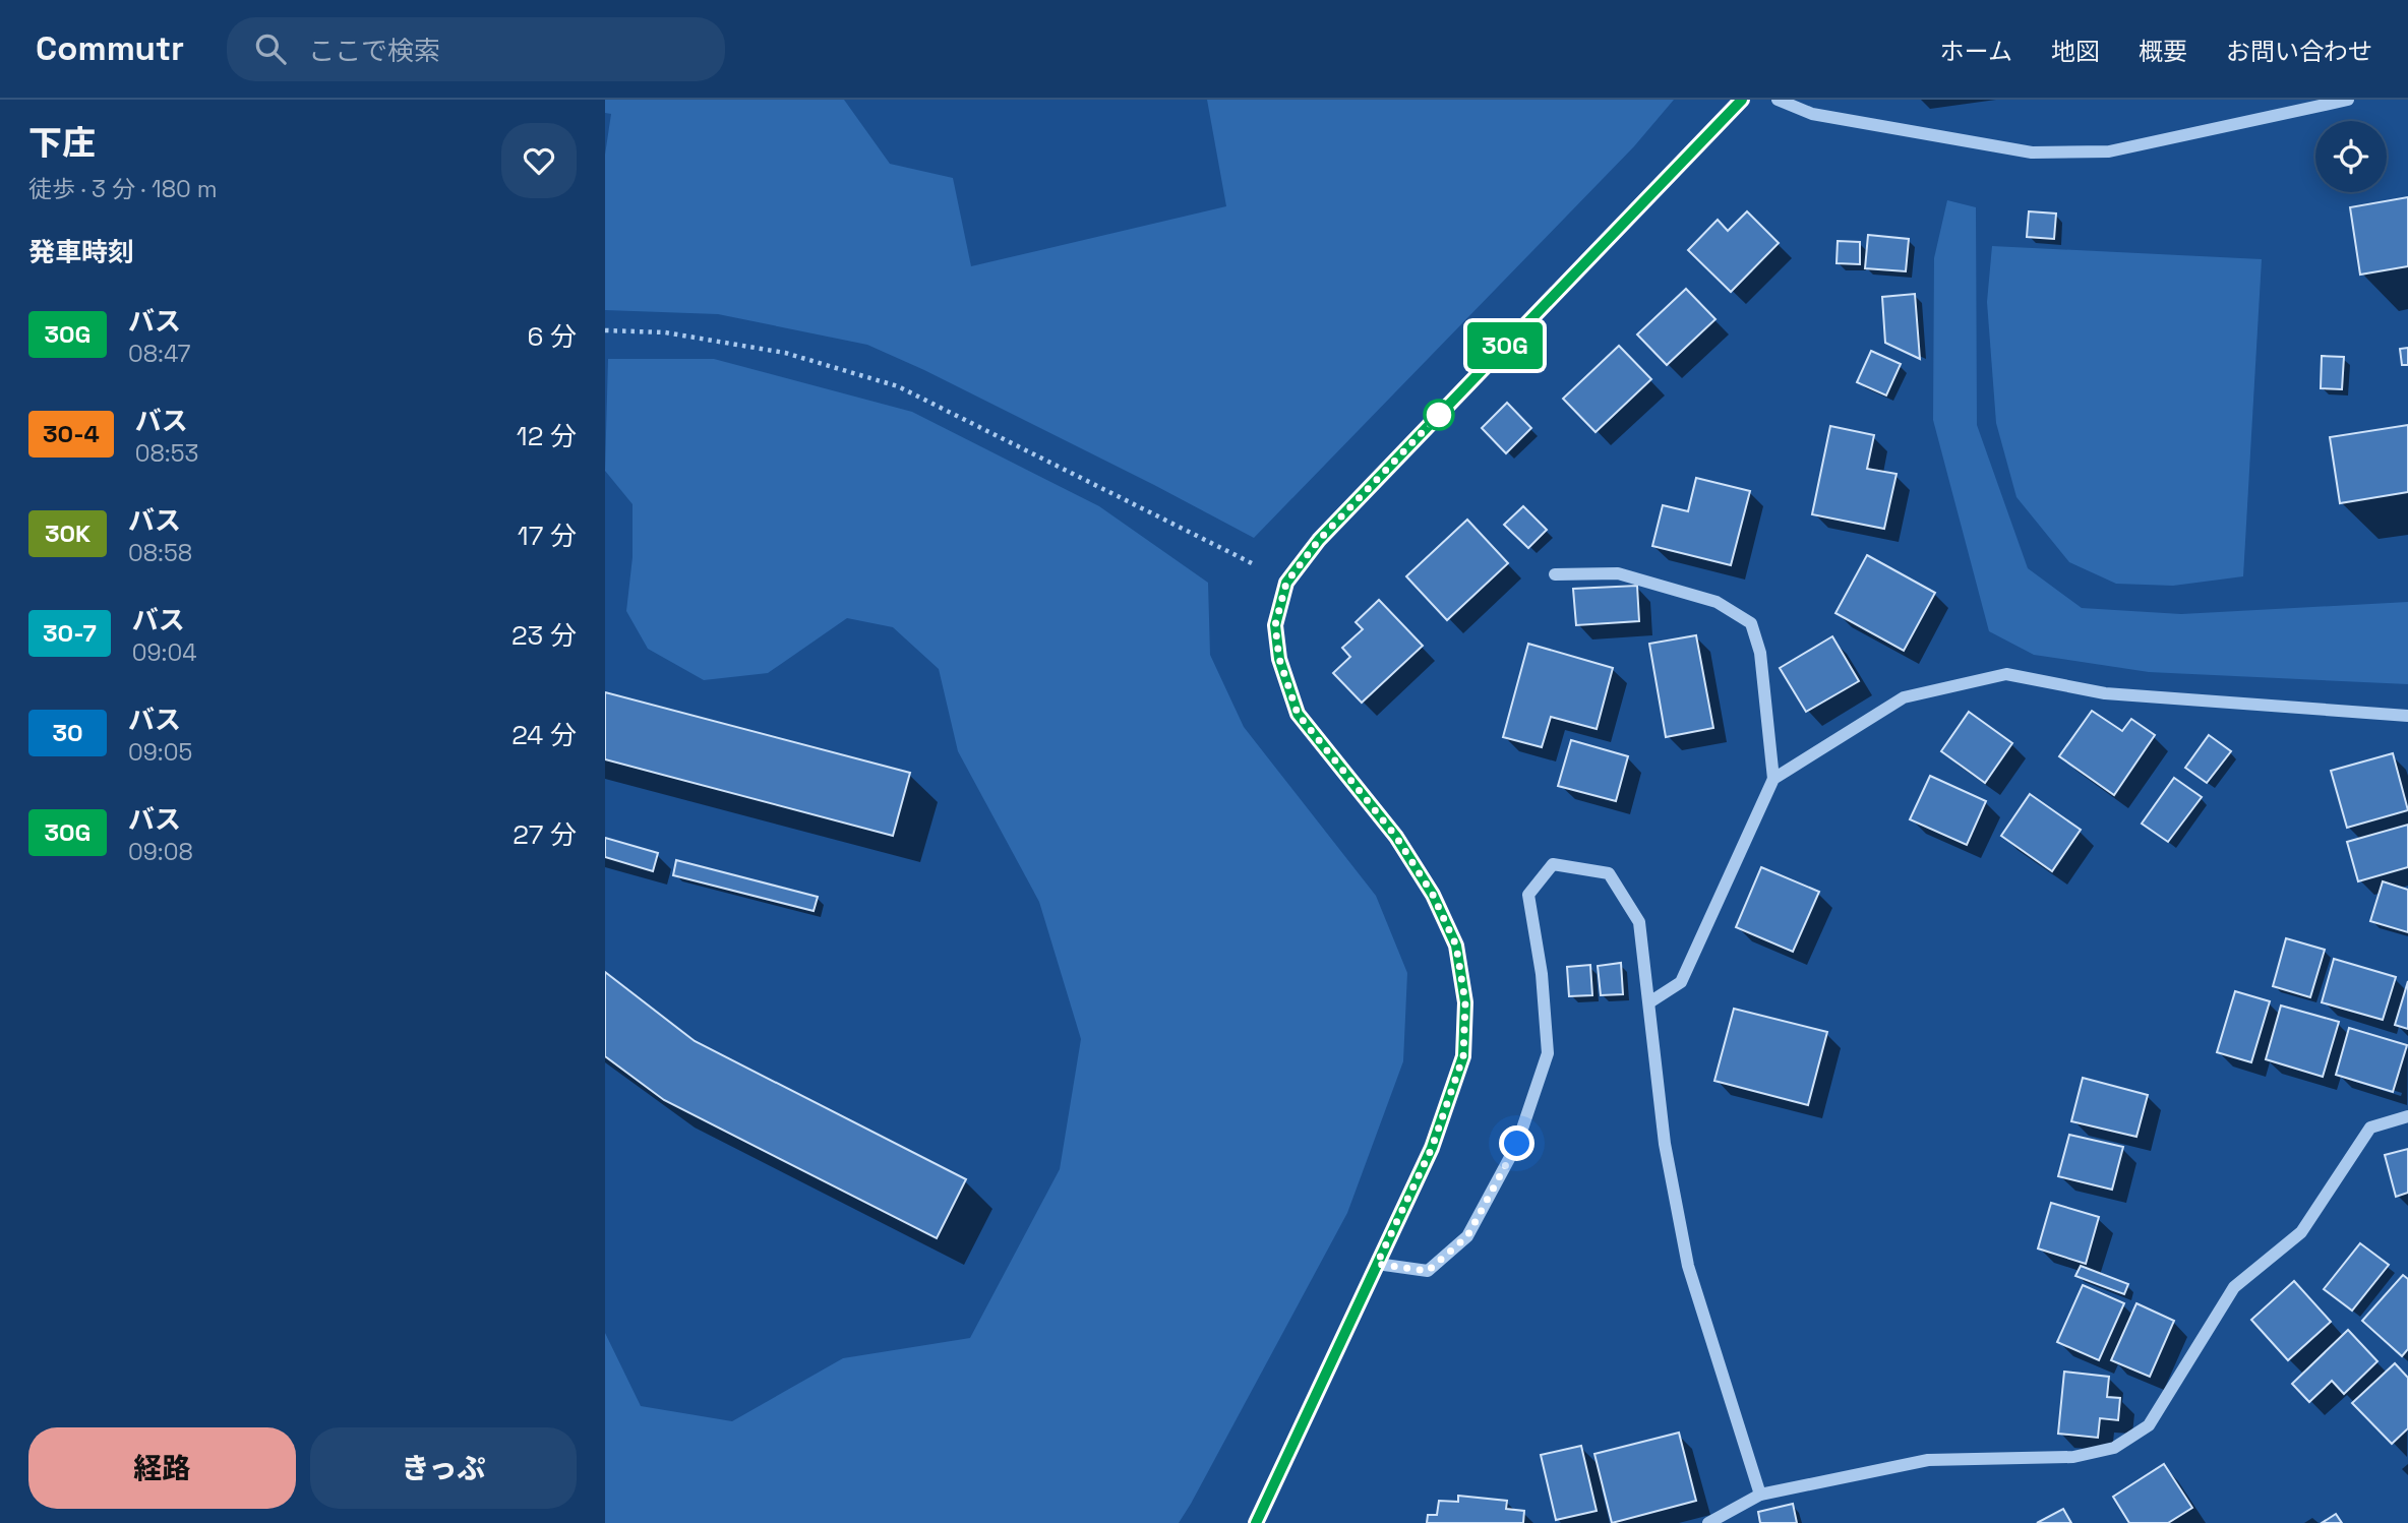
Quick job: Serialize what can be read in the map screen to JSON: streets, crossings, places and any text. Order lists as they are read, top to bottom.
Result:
{
  "lines": ["bus line 30G"],
  "page": {
    "header": "Commutr",
    "search": "ここで検索",
    "nav": [
      "ホーム",
      "地図",
      "概要",
      "お問い合わせ"
    ],
    "heading": [
      ["下庄", "徒歩 · 3 分 · 180 m"],
      "発車時刻"
    ],
    "on_map": "30G",
    "list": [
      {
        "mark": "30G",
        "name": "バス",
        "note": "08:47",
        "value": "6 分"
      },
      {
        "mark": "30-4",
        "name": "バス",
        "note": "08:53",
        "value": "12 分"
      },
      {
        "mark": "30K",
        "name": "バス",
        "note": "08:58",
        "value": "17 分"
      },
      {
        "mark": "30-7",
        "name": "バス",
        "note": "09:04",
        "value": "23 分"
      },
      {
        "mark": "30",
        "name": "バス",
        "note": "09:05",
        "value": "24 分"
      },
      {
        "mark": "30G",
        "name": "バス",
        "note": "09:08",
        "value": "27 分"
      }
    ],
    "buttons": ["経路", "きっぷ"]
  }
}
